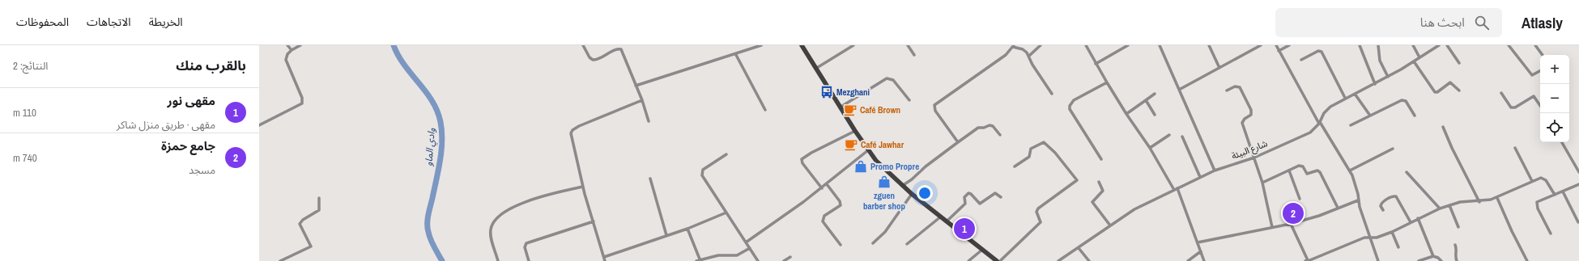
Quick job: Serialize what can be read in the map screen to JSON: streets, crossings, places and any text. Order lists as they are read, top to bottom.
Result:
{
  "streets": {
    "street": ["شارع البيئة"]
  },
  "water": ["وادي الماو"],
  "places": {
    "bus stop": ["Mezghani"],
    "cafe": ["Café Brown", "Café Jawhar"],
    "shop": ["Promo Propre", "zguen barber shop"]
  },
  "page": {
    "header": "Atlasly",
    "search": "ابحث هنا",
    "nav": ["الخريطة", "الاتجاهات", "المحفوظات"],
    "heading": ["بالقرب منك", "النتائج: 2"],
    "map_buttons": ["+", "−"],
    "list": [
      {
        "mark": "1",
        "name": "مقهى نور",
        "note": "مقهى · طريق منزل شاكر",
        "value": "110 m"
      },
      {
        "mark": "2",
        "name": "جامع حمزة",
        "note": "مسجد",
        "value": "740 m"
      }
    ],
    "pins": ["2", "1"]
  }
}
